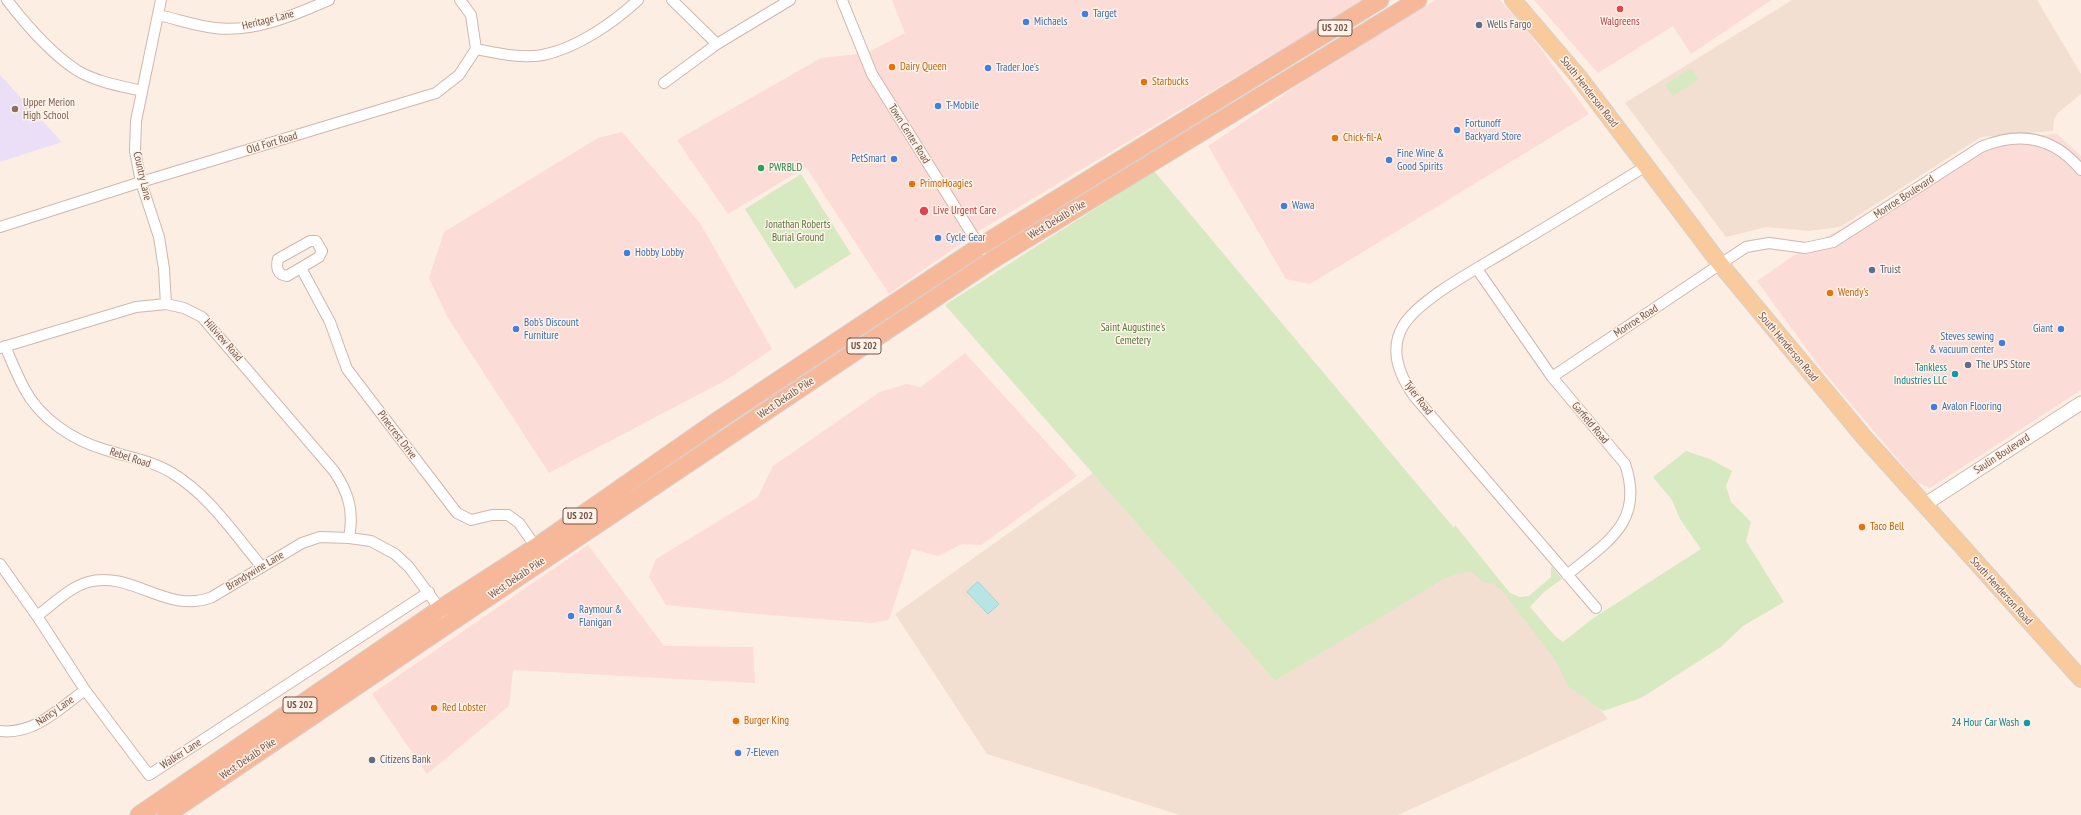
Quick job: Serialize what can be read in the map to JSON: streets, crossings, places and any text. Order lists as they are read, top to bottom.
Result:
{
  "streets": {
    "highway": ["US 202", "West Dekalb Pike"],
    "main road": ["South Henderson Road"],
    "street": [
      "Heritage Lane",
      "Town Center Road",
      "Old Fort Road",
      "Country Lane",
      "Monroe Boulevard",
      "Monroe Road",
      "Hillview Road",
      "Tyler Road",
      "Garfield Road",
      "Pinecrest Drive",
      "Saulin Boulevard",
      "Rebel Road",
      "Brandywine Lane",
      "Nancy Lane",
      "Walker Lane"
    ]
  },
  "crossings": [
    ["Heritage Lane", "Country Lane"],
    ["South Henderson Road", "Monroe Boulevard"],
    ["South Henderson Road", "Monroe Road"],
    ["South Henderson Road", "Tyler Road"],
    ["South Henderson Road", "Saulin Boulevard"],
    ["Town Center Road", "West Dekalb Pike"],
    ["Old Fort Road", "Country Lane"],
    ["Country Lane", "Hillview Road"],
    ["Monroe Boulevard", "Monroe Road"],
    ["West Dekalb Pike", "Pinecrest Drive"],
    ["West Dekalb Pike", "Brandywine Lane"],
    ["Monroe Road", "Garfield Road"],
    ["Hillview Road", "Rebel Road"],
    ["Hillview Road", "Brandywine Lane"],
    ["Tyler Road", "Garfield Road"],
    ["Rebel Road", "Brandywine Lane"],
    ["Brandywine Lane", "Walker Lane"],
    ["Nancy Lane", "Walker Lane"]
  ],
  "parks": ["Jonathan Roberts Burial Ground", "Saint Augustine's Cemetery"],
  "places": [
    "Walgreens",
    "Target",
    "Michaels",
    "Wells Fargo",
    "Dairy Queen",
    "Trader Joe's",
    "Starbucks",
    "T-Mobile",
    "Upper Merion High School",
    "Fortunoff Backyard Store",
    "Chick-fil-A",
    "PetSmart",
    "Fine Wine & Good Spirits",
    "PWRBLD",
    "PrimoHoagies",
    "Wawa",
    "Live Urgent Care",
    "Cycle Gear",
    "Hobby Lobby",
    "Truist",
    "Wendy's",
    "Bob's Discount Furniture",
    "Giant",
    "Steves sewing & vacuum center",
    "The UPS Store",
    "Tankless Industries LLC",
    "Avalon Flooring",
    "Taco Bell",
    "Raymour & Flanigan",
    "Red Lobster",
    "Burger King",
    "24 Hour Car Wash",
    "7-Eleven",
    "Citizens Bank"
  ]
}
